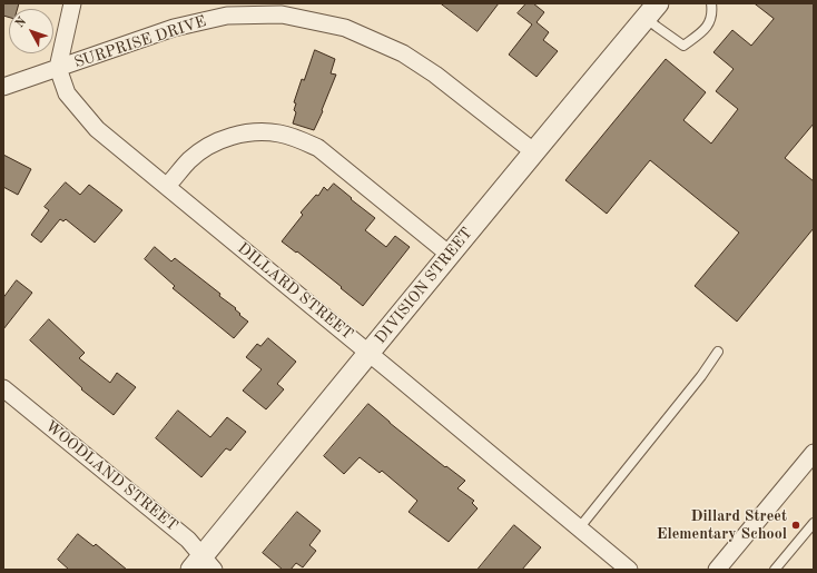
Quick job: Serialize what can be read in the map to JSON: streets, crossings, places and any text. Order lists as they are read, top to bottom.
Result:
{
  "streets": {
    "street": [
      "SURPRISE DRIVE",
      "DIVISION STREET",
      "DILLARD STREET",
      "WOODLAND STREET"
    ]
  },
  "crossings": [
    ["SURPRISE DRIVE", "DIVISION STREET"],
    ["SURPRISE DRIVE", "DILLARD STREET"],
    ["DIVISION STREET", "DILLARD STREET"],
    ["DIVISION STREET", "WOODLAND STREET"]
  ],
  "places": ["Dillard Street Elementary School"],
  "north": "top left"
}
